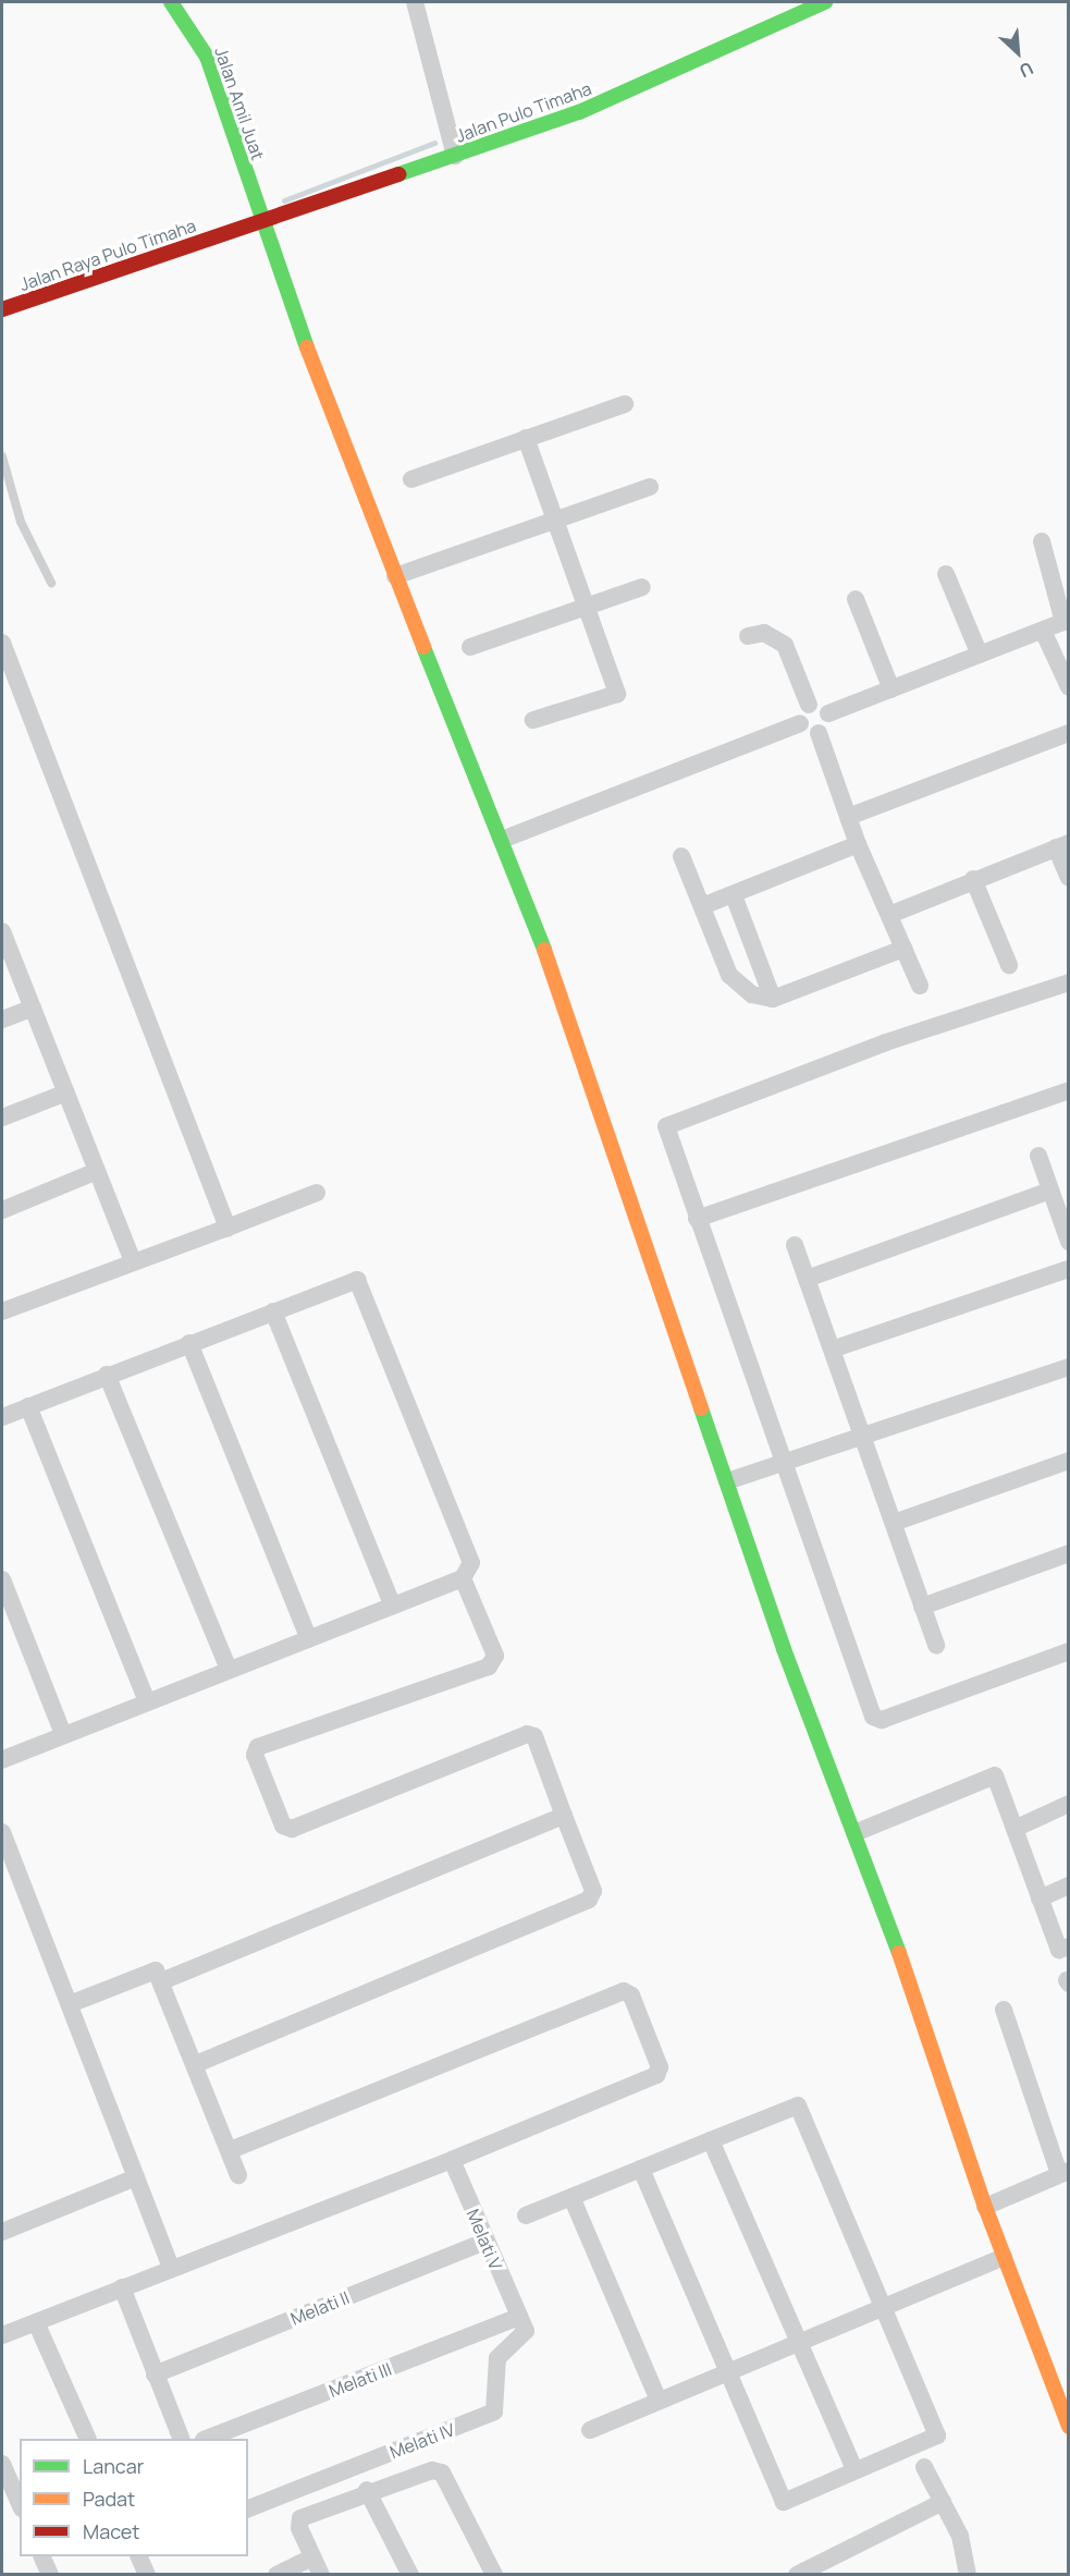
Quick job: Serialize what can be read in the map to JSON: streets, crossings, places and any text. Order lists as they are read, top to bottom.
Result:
{
  "streets": {
    "street": [
      "Jalan Amil Juat",
      "Jalan Pulo Timaha",
      "Jalan Raya Pulo Timaha",
      "Melati V",
      "Melati II",
      "Melati III",
      "Melati IV"
    ]
  },
  "crossings": [
    ["Jalan Amil Juat", "Jalan Pulo Timaha"],
    ["Jalan Pulo Timaha", "Jalan Raya Pulo Timaha"],
    ["Melati V", "Melati II"],
    ["Melati V", "Melati III"],
    ["Melati V", "Melati IV"],
    ["Melati III", "Melati IV"]
  ],
  "legend": ["Lancar", "Padat", "Macet"],
  "north": "bottom right"
}
